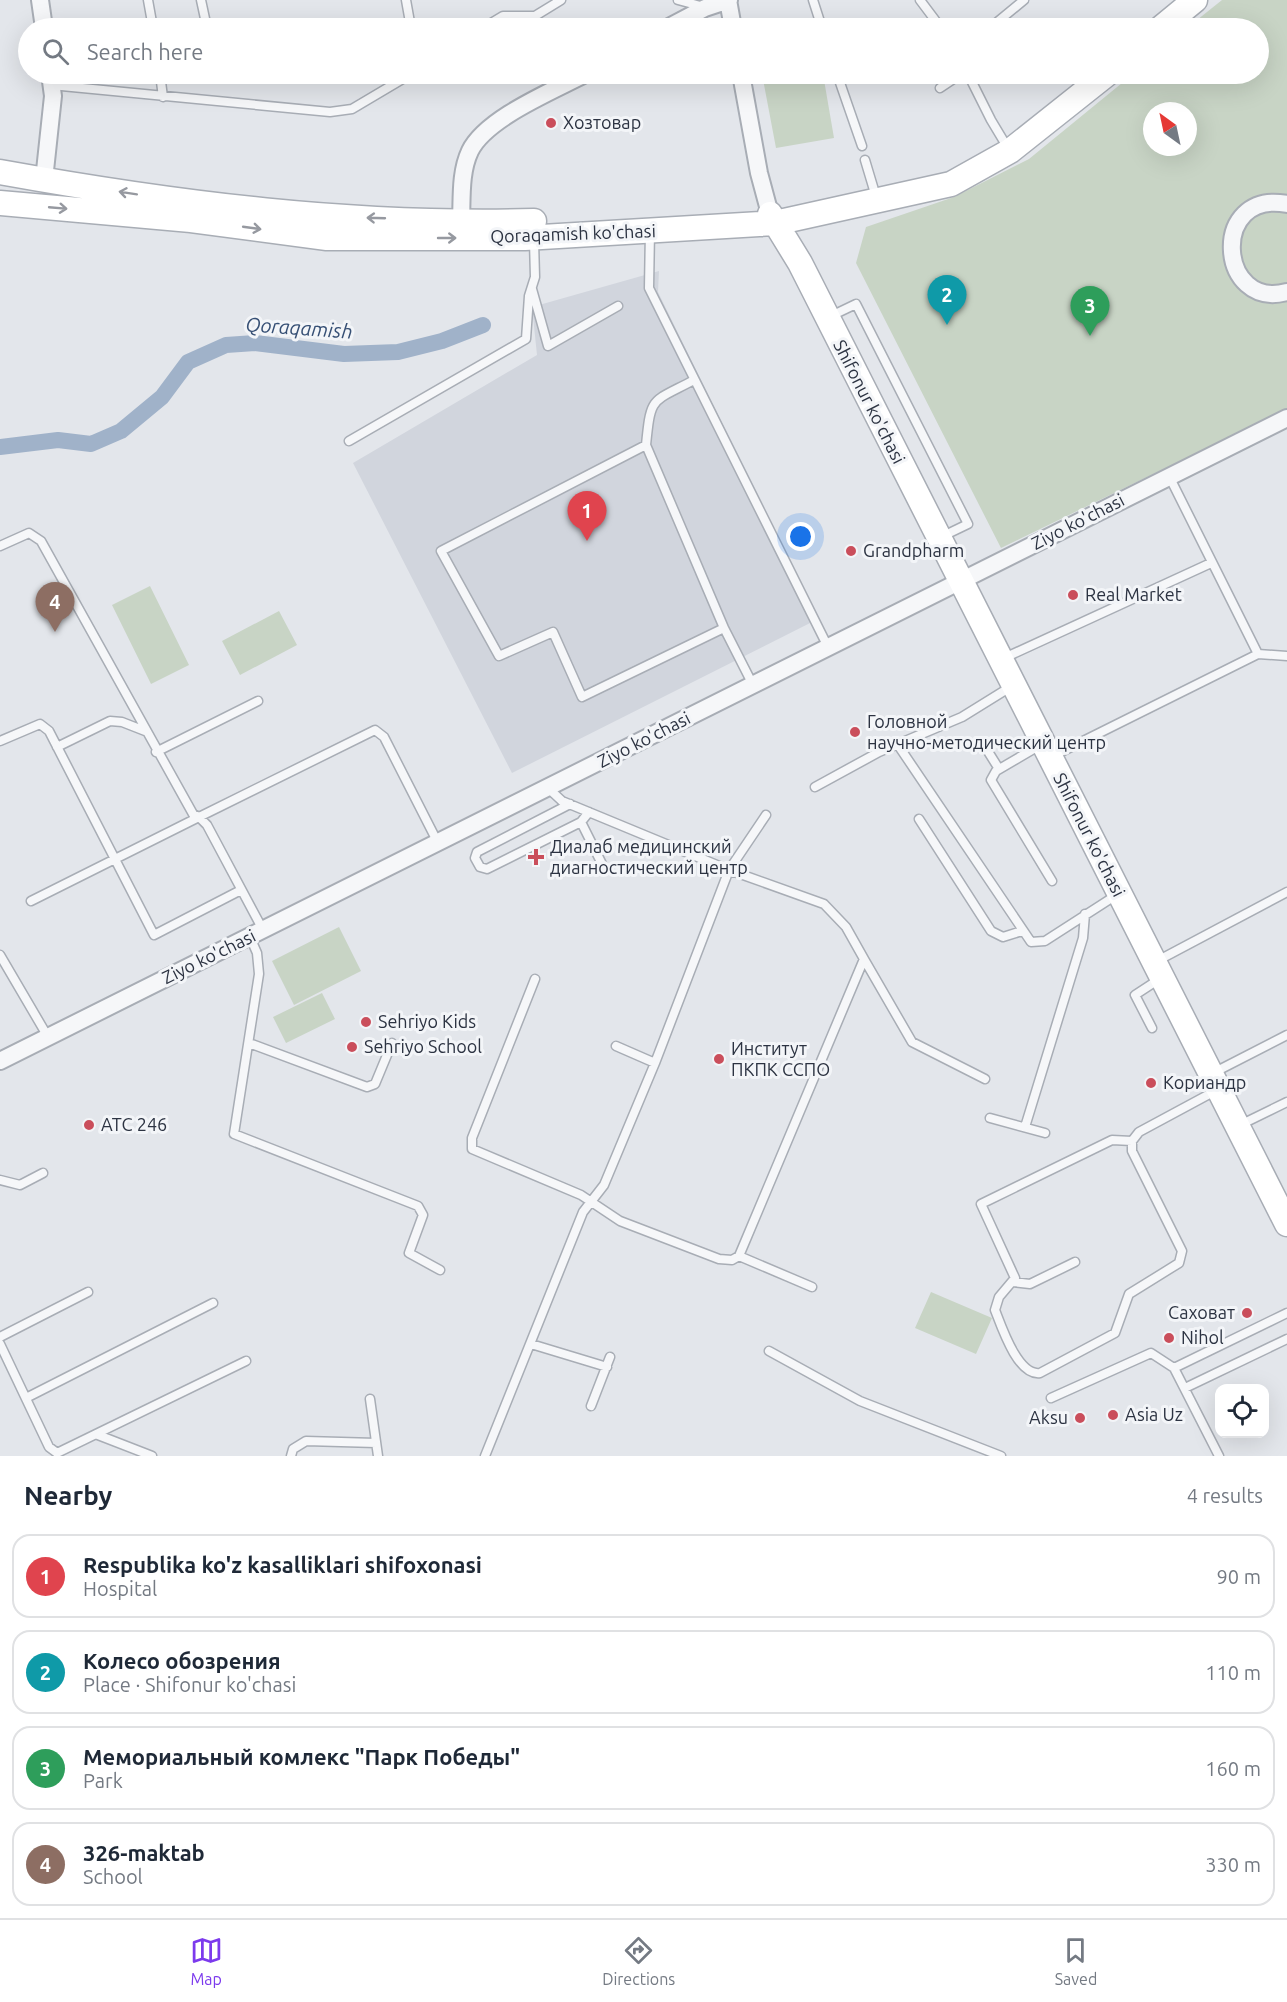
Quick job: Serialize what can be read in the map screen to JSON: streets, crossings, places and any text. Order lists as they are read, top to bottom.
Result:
{
  "streets": {
    "main road": ["Qoraqamish ko'chasi", "Shifonur ko'chasi"],
    "street": ["Ziyo ko'chasi"]
  },
  "crossings": [
    ["Qoraqamish ko'chasi", "Shifonur ko'chasi"],
    ["Shifonur ko'chasi", "Ziyo ko'chasi"]
  ],
  "water": ["Qoraqamish"],
  "places": {
    "other": [
      "Хозтовар",
      "Grandpharm",
      "Real Market",
      "Головной научно-методический центр",
      "Sehriyo Kids",
      "Sehriyo School",
      "Институт ПКПК ССПО",
      "Кориандр",
      "АТС 246",
      "Саховат",
      "Nihol",
      "Asia Uz",
      "Aksu"
    ],
    "health": ["Диалаб медицинский диагностический центр"]
  },
  "north": "top left",
  "page": {
    "search": "Search here",
    "pins": [
      "2",
      "3",
      "1",
      "4"
    ],
    "heading": ["Nearby", "4 results"],
    "list": [
      {
        "mark": "1",
        "name": "Respublika ko'z kasalliklari shifoxonasi",
        "note": "Hospital",
        "value": "90 m"
      },
      {
        "mark": "2",
        "name": "Колесо обозрения",
        "note": "Place · Shifonur ko'chasi",
        "value": "110 m"
      },
      {
        "mark": "3",
        "name": "Мемориальный комлекс \"Парк Победы\"",
        "note": "Park",
        "value": "160 m"
      },
      {
        "mark": "4",
        "name": "326-maktab",
        "note": "School",
        "value": "330 m"
      }
    ],
    "nav": ["Map", "Directions", "Saved"]
  }
}
